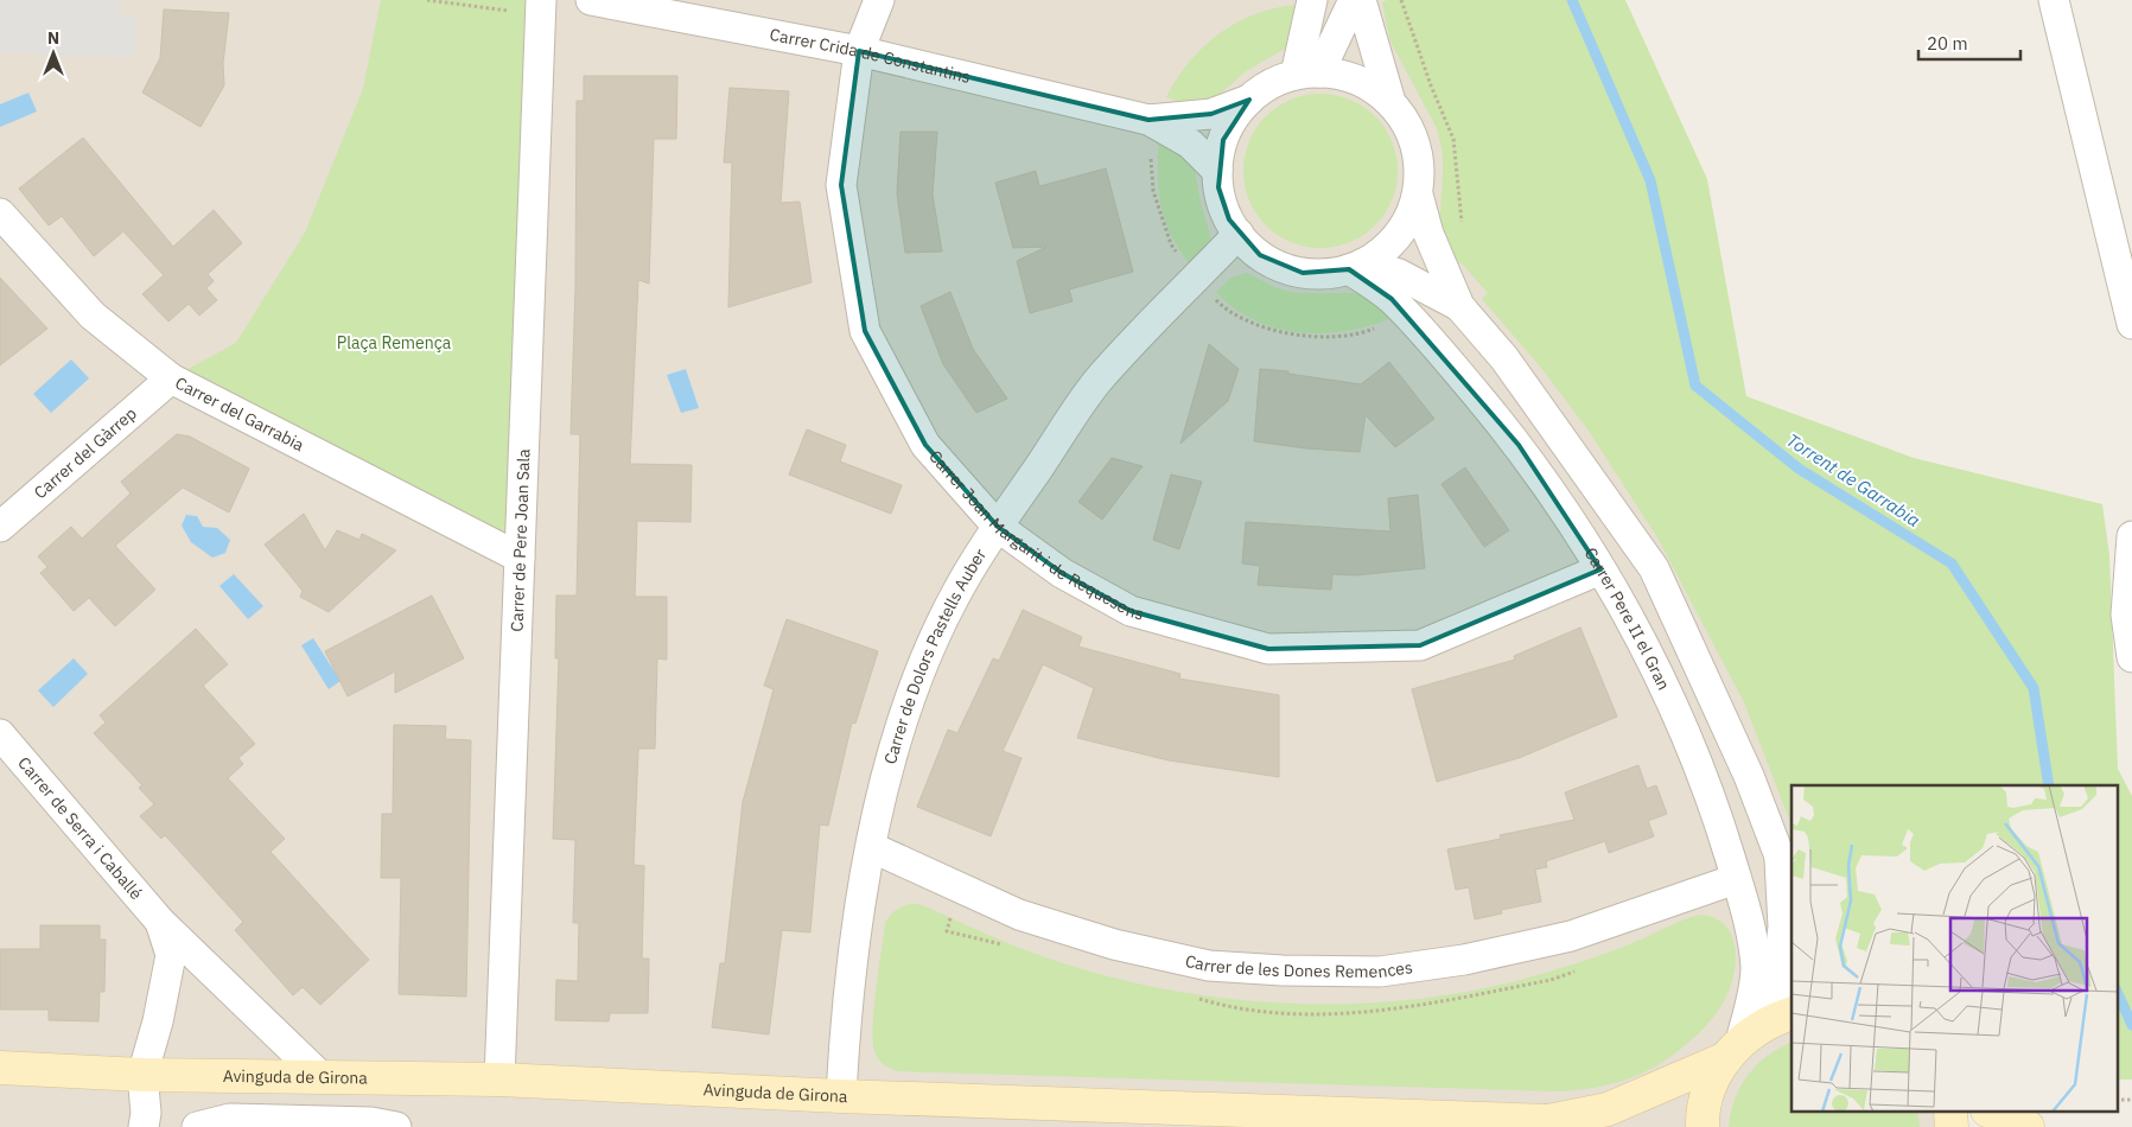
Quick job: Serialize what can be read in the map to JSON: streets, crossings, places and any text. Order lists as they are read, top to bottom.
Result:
{
  "streets": {
    "main road": ["Avinguda de Girona"],
    "street": [
      "Carrer Crida de Constantins",
      "Carrer del Garrabia",
      "Carrer del Gàrrep",
      "Carrer Joan Margarit i de Requesens",
      "Carrer de Pere Joan Sala",
      "Carrer Pere II el Gran",
      "Carrer de Dolors Pastells Auber",
      "Carrer de Serra i Caballé",
      "Carrer de les Dones Remences"
    ]
  },
  "crossings": [
    ["Carrer Crida de Constantins", "Carrer Joan Margarit i de Requesens"],
    ["Carrer Crida de Constantins", "Carrer Pere II el Gran"],
    ["Carrer Crida de Constantins", "Carrer de Dolors Pastells Auber"],
    ["Carrer del Garrabia", "Carrer del Gàrrep"],
    ["Carrer del Garrabia", "Carrer de Pere Joan Sala"],
    ["Carrer Joan Margarit i de Requesens", "Carrer Pere II el Gran"],
    ["Carrer Joan Margarit i de Requesens", "Carrer de Dolors Pastells Auber"],
    ["Carrer de Pere Joan Sala", "Avinguda de Girona"],
    ["Carrer Pere II el Gran", "Carrer de Dolors Pastells Auber"],
    ["Carrer Pere II el Gran", "Carrer de les Dones Remences"],
    ["Carrer Pere II el Gran", "Avinguda de Girona"],
    ["Carrer de Dolors Pastells Auber", "Carrer de les Dones Remences"],
    ["Carrer de Dolors Pastells Auber", "Avinguda de Girona"],
    ["Carrer de Serra i Caballé", "Avinguda de Girona"]
  ],
  "water": ["Torrent de Garrabia"],
  "parks": ["Plaça Remença"],
  "scale_bar": "20 m",
  "north": "top"
}
